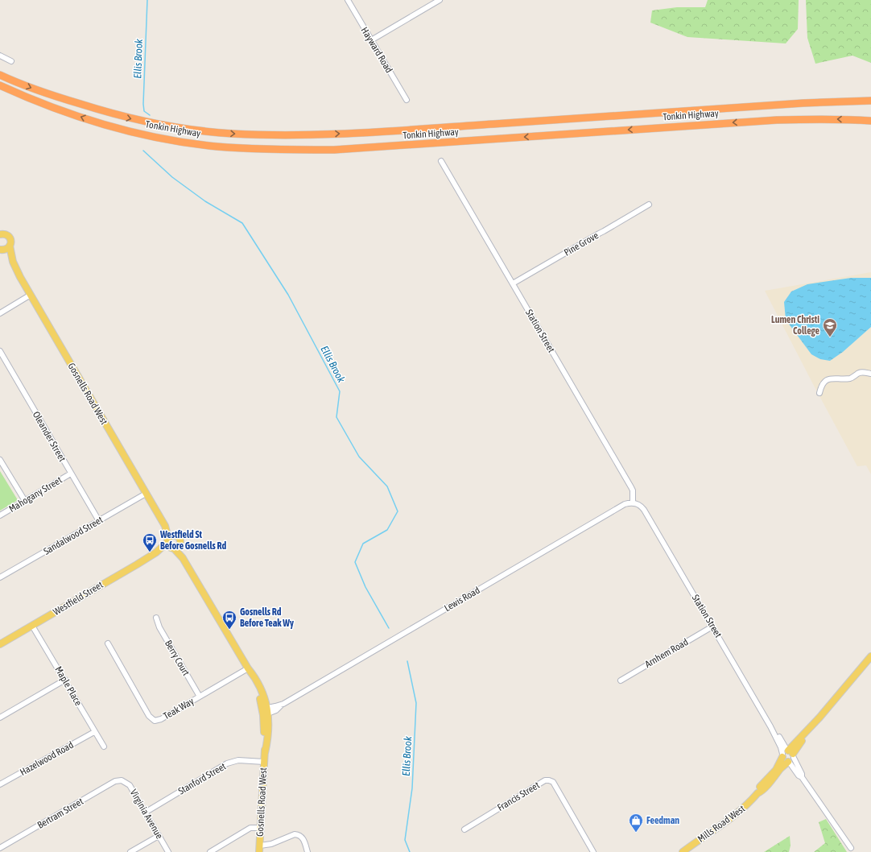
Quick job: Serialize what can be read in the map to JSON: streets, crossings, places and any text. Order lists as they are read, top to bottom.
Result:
{
  "streets": {
    "highway": ["Tonkin Highway"],
    "main road": ["Gosnells Road West", "Westfield Street", "Mills Road West"],
    "street": [
      "Hayward Road",
      "Pine Grove",
      "Station Street",
      "Oleander Street",
      "Mahogany Street",
      "Sandalwood Street",
      "Lewis Road",
      "Arnhem Road",
      "Berry Court",
      "Maple Place",
      "Teak Way",
      "Hazelwood Road",
      "Stanford Street",
      "Francis Street",
      "Bertram Street",
      "Virginia Avenue"
    ]
  },
  "crossings": [
    ["Pine Grove", "Station Street"],
    ["Station Street", "Lewis Road"],
    ["Station Street", "Arnhem Road"],
    ["Station Street", "Mills Road West"],
    ["Gosnells Road West", "Sandalwood Street"],
    ["Gosnells Road West", "Westfield Street"],
    ["Gosnells Road West", "Lewis Road"],
    ["Gosnells Road West", "Teak Way"],
    ["Gosnells Road West", "Stanford Street"],
    ["Oleander Street", "Mahogany Street"],
    ["Oleander Street", "Sandalwood Street"],
    ["Westfield Street", "Maple Place"],
    ["Berry Court", "Teak Way"],
    ["Maple Place", "Hazelwood Road"],
    ["Stanford Street", "Virginia Avenue"],
    ["Bertram Street", "Virginia Avenue"]
  ],
  "water": ["Ellis Brook"],
  "places": {
    "school or university": ["Lumen Christi College"],
    "bus stop": ["Westfield St Before Gosnells Rd", "Gosnells Rd Before Teak Wy"],
    "shop": ["Feedman"]
  }
}
